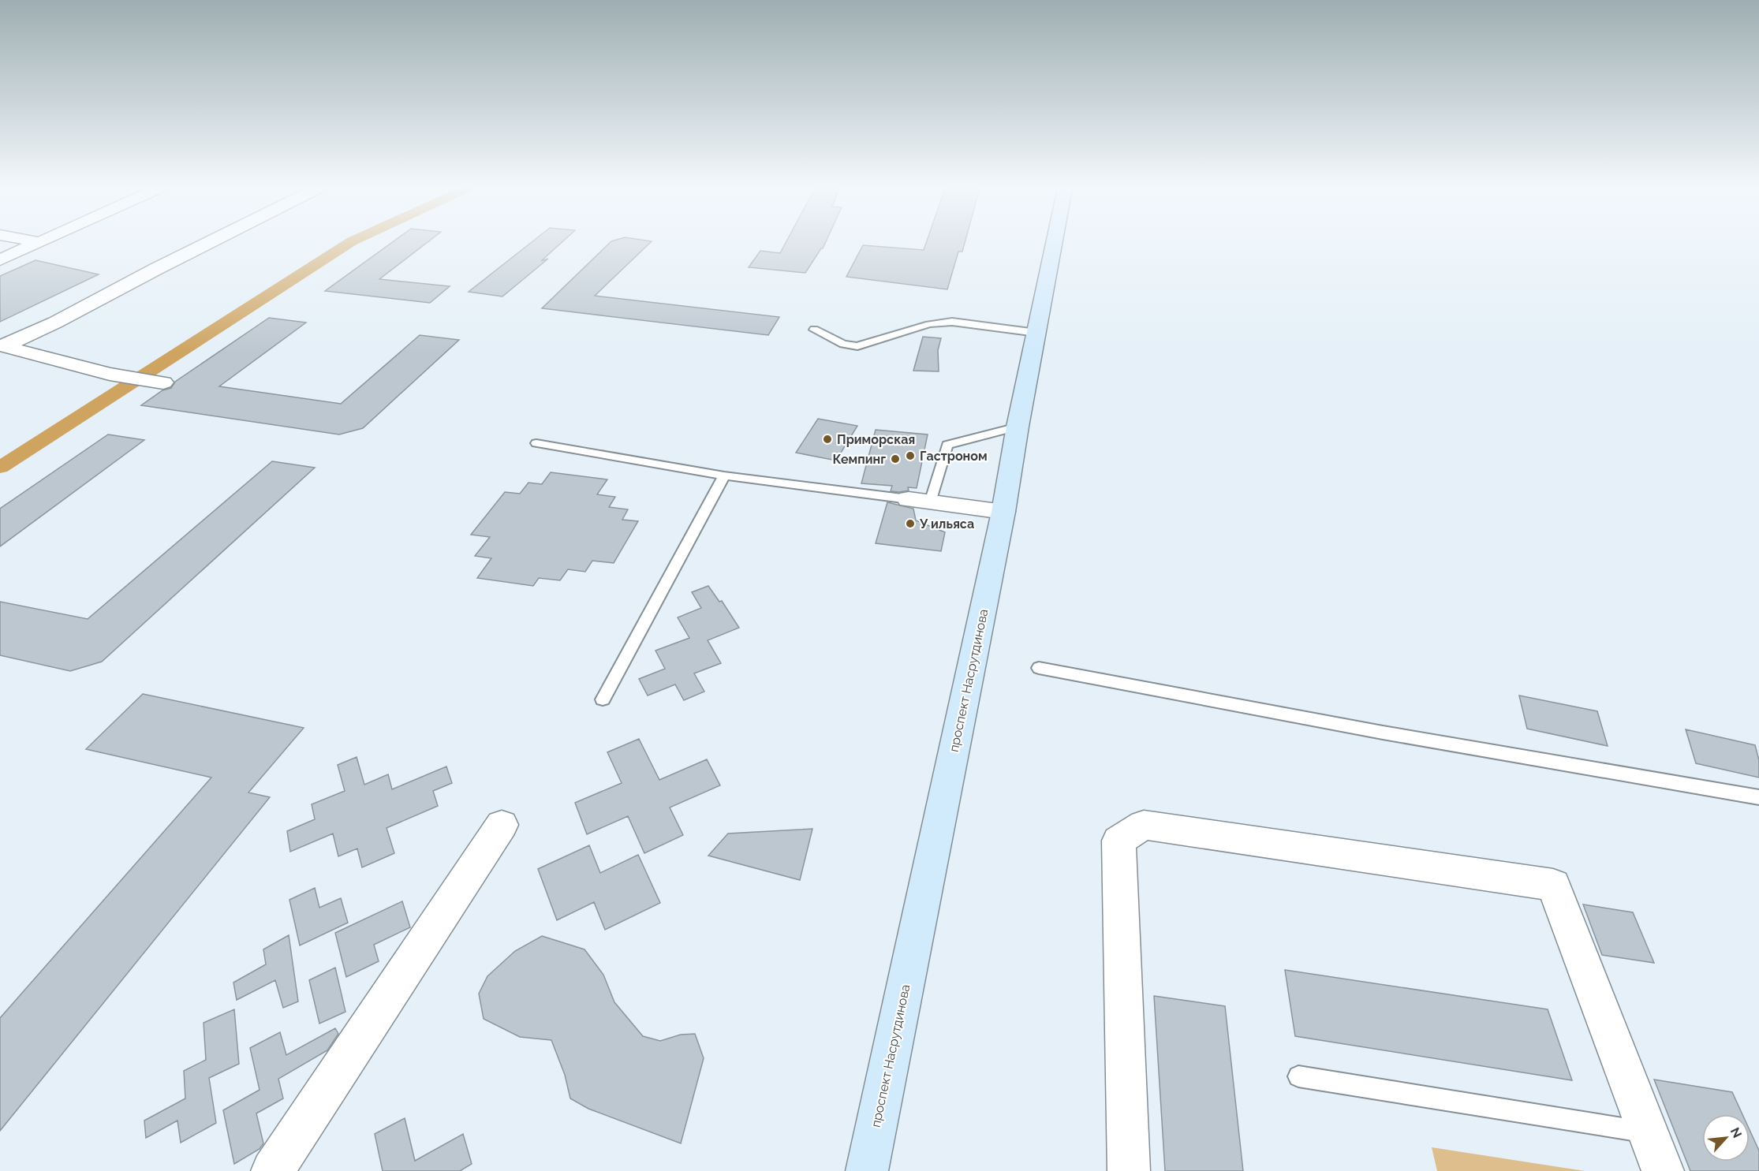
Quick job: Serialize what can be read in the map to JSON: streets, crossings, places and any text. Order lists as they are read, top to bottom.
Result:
{
  "streets": {
    "main road": ["проспект Насрутдинова"]
  },
  "places": [
    "Приморская",
    "Гастроном",
    "Кемпинг",
    "У ильяса"
  ],
  "north": "top right"
}
